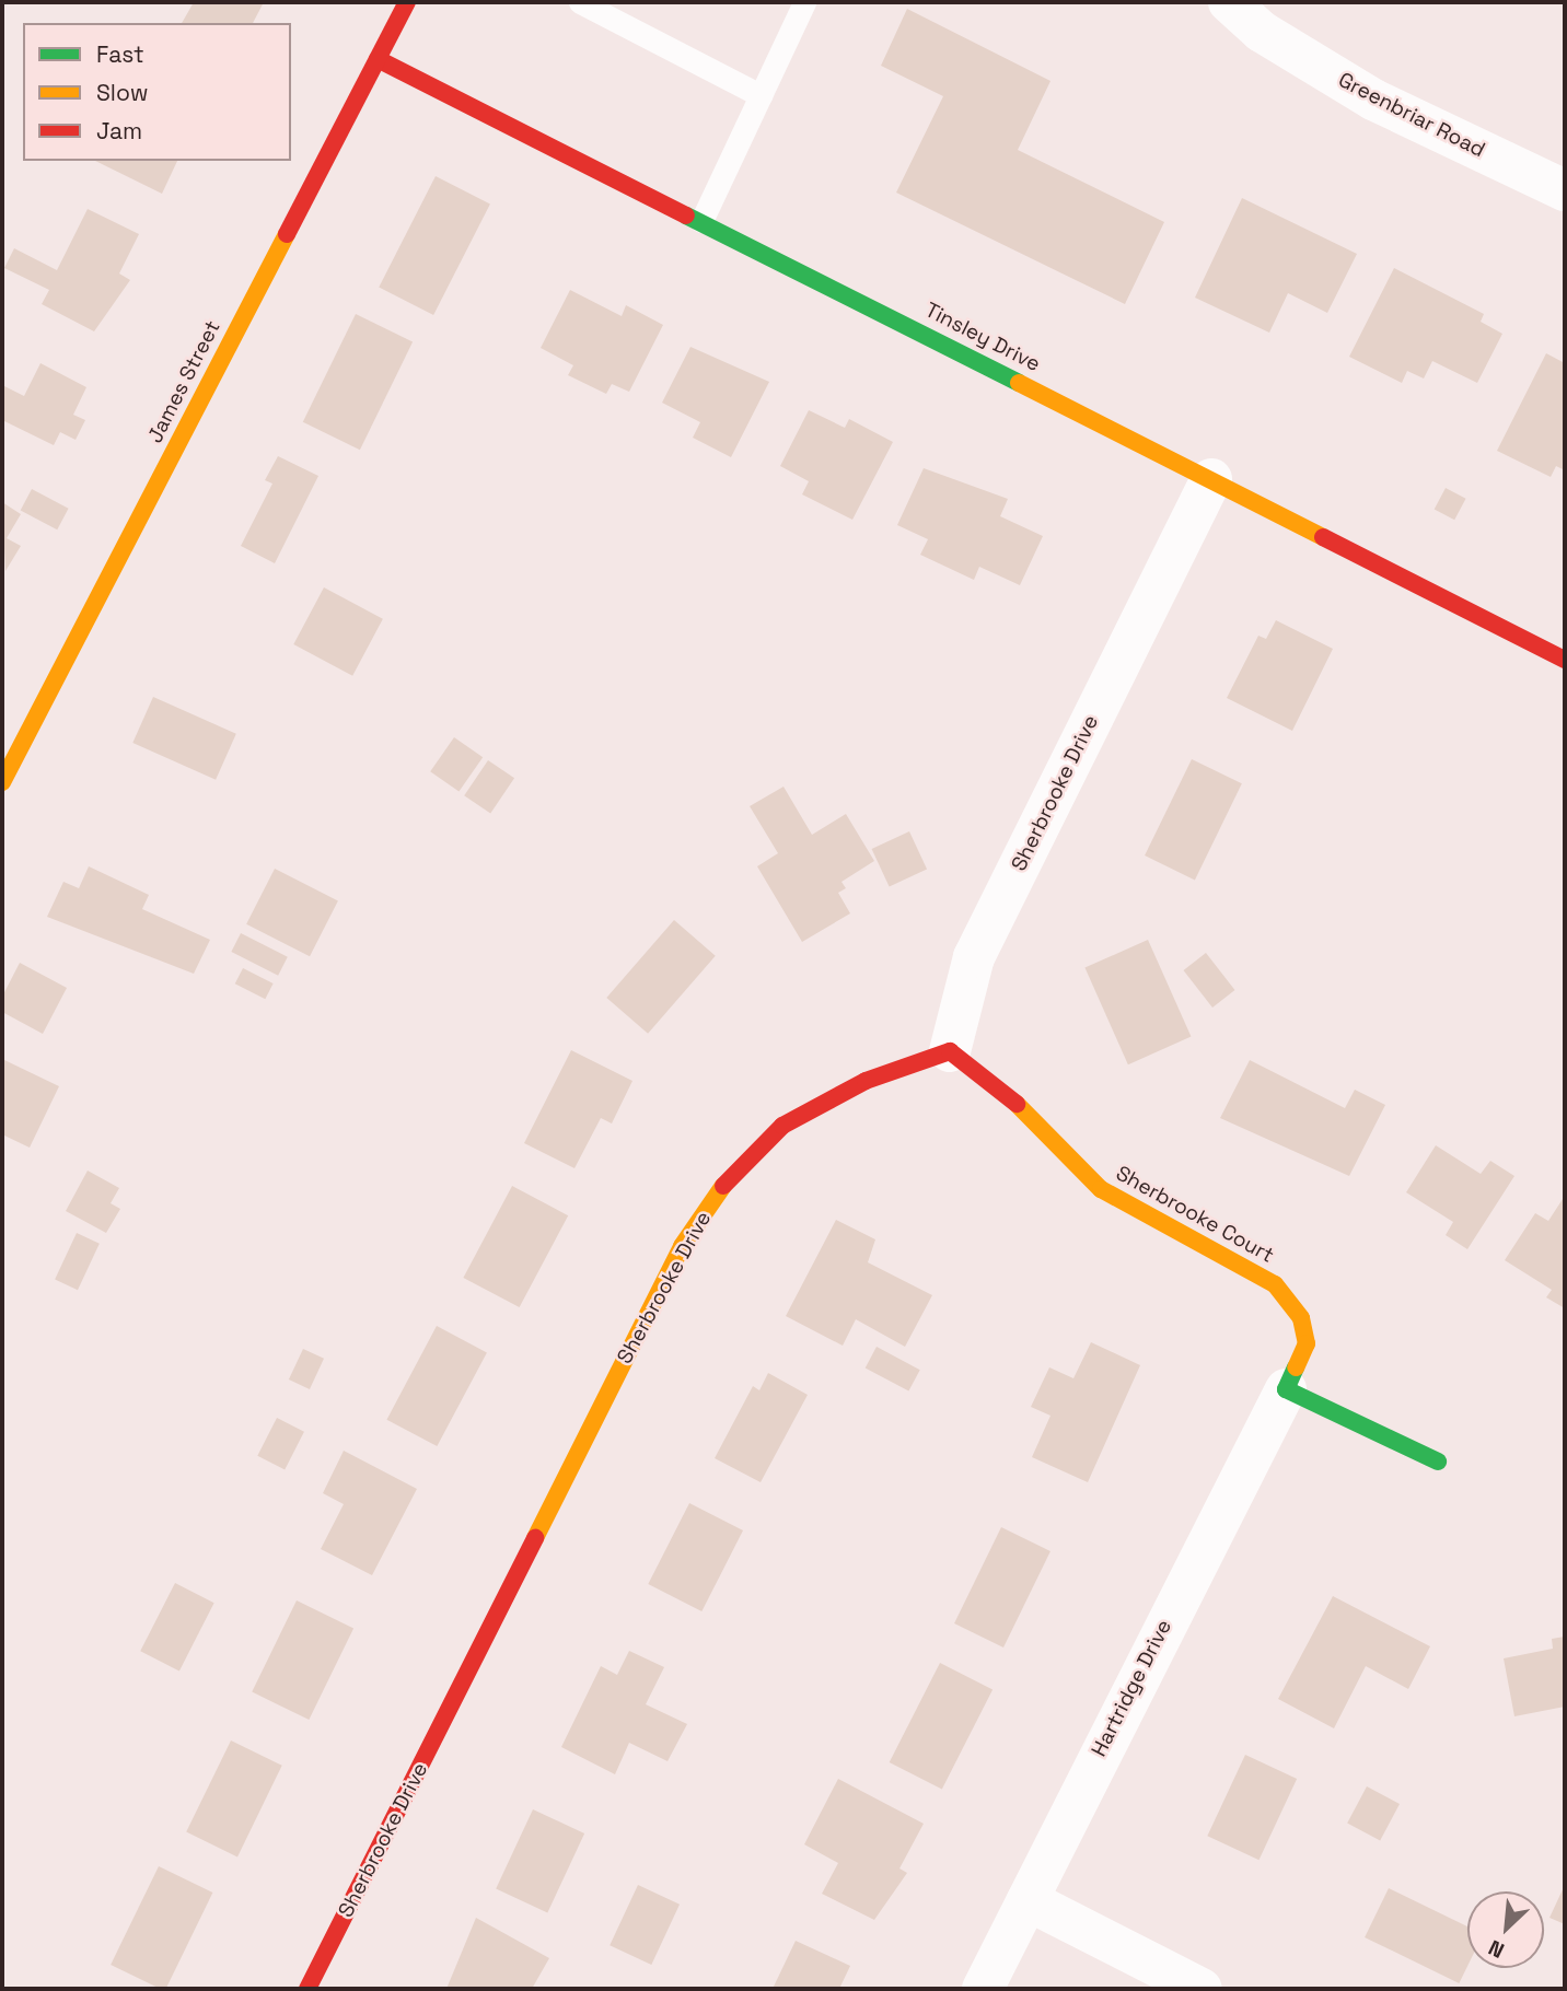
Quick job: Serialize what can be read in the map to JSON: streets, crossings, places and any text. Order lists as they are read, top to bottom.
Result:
{
  "streets": {
    "street": [
      "Greenbriar Road",
      "Tinsley Drive",
      "James Street",
      "Sherbrooke Drive",
      "Sherbrooke Court",
      "Hartridge Drive"
    ]
  },
  "crossings": [
    ["Tinsley Drive", "James Street"],
    ["Tinsley Drive", "Sherbrooke Drive"],
    ["Sherbrooke Drive", "Sherbrooke Court"],
    ["Sherbrooke Court", "Hartridge Drive"]
  ],
  "legend": ["Fast", "Slow", "Jam"],
  "north": "bottom left"
}
